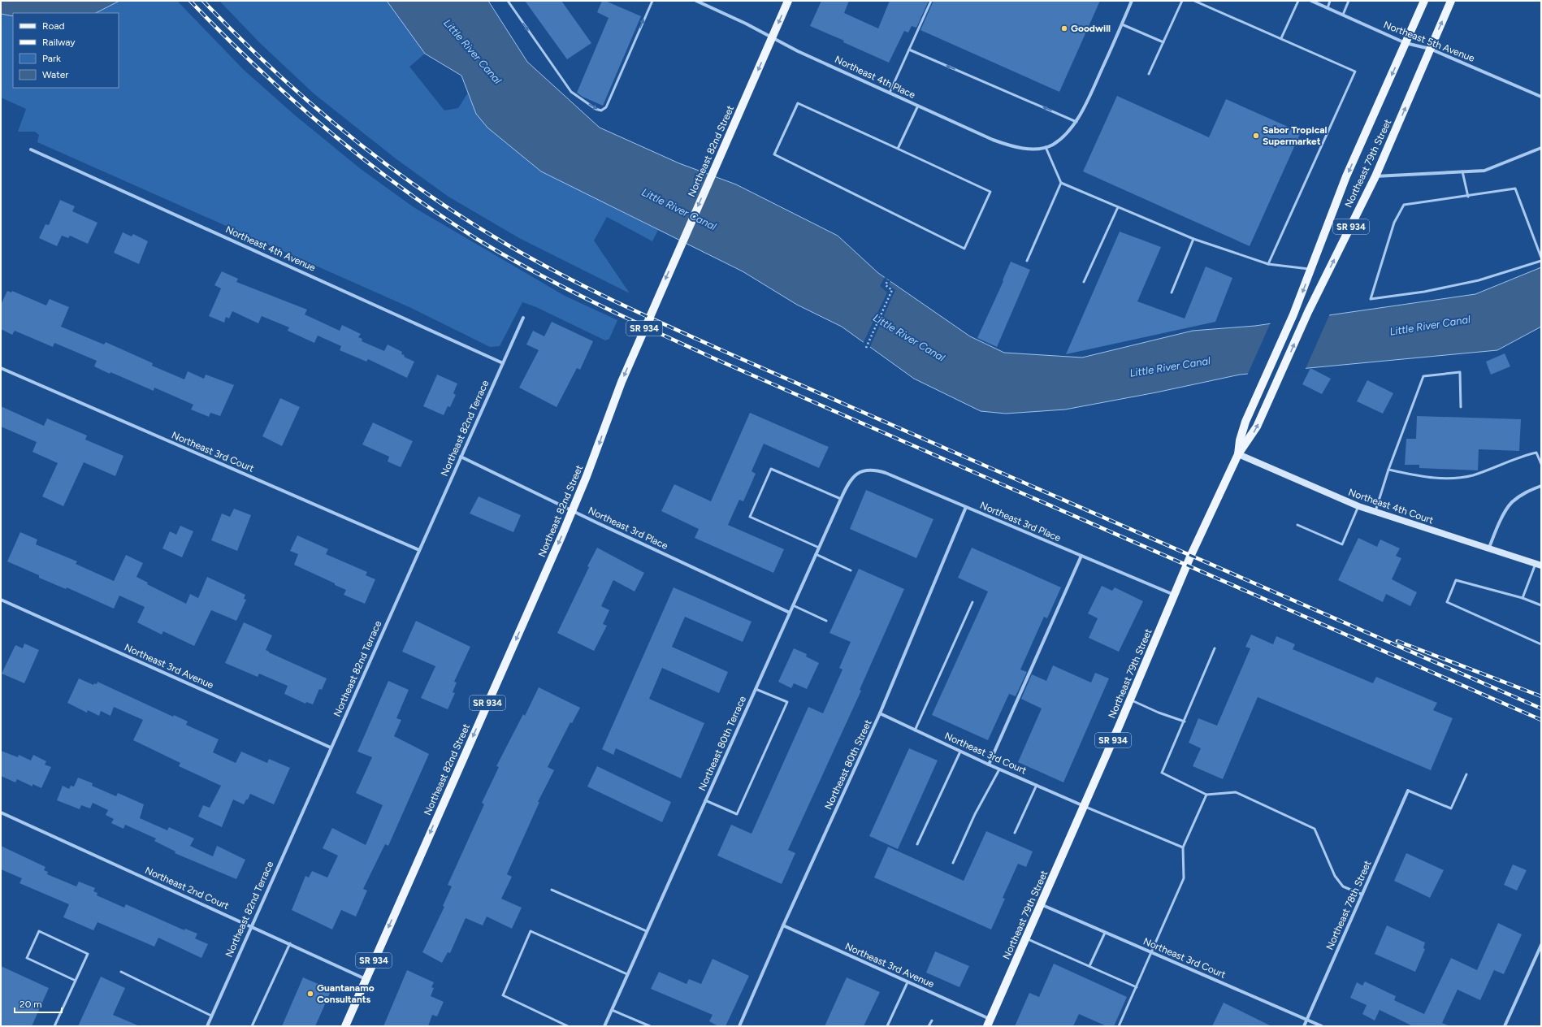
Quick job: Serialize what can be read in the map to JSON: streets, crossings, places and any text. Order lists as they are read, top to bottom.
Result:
{
  "streets": {
    "main road": ["Northeast 82nd Street", "Northeast 79th Street", "SR 934"],
    "street": [
      "Northeast 5th Avenue",
      "Northeast 4th Place",
      "Northeast 4th Avenue",
      "Northeast 82nd Terrace",
      "Northeast 3rd Court",
      "Northeast 4th Court",
      "Northeast 3rd Place",
      "Northeast 3rd Avenue",
      "Northeast 80th Terrace",
      "Northeast 80th Street",
      "Northeast 2nd Court",
      "Northeast 78th Street"
    ]
  },
  "crossings": [
    ["Northeast 5th Avenue", "Northeast 79th Street"],
    ["Northeast 4th Place", "Northeast 82nd Street"],
    ["Northeast 82nd Street", "Northeast 3rd Place"],
    ["Northeast 82nd Street", "Northeast 2nd Court"],
    ["Northeast 79th Street", "Northeast 3rd Court"],
    ["Northeast 79th Street", "Northeast 4th Court"],
    ["Northeast 79th Street", "Northeast 3rd Place"],
    ["Northeast 79th Street", "Northeast 3rd Avenue"],
    ["Northeast 4th Avenue", "Northeast 82nd Terrace"],
    ["Northeast 82nd Terrace", "Northeast 3rd Court"],
    ["Northeast 82nd Terrace", "Northeast 3rd Place"],
    ["Northeast 82nd Terrace", "Northeast 3rd Avenue"],
    ["Northeast 82nd Terrace", "Northeast 2nd Court"],
    ["Northeast 3rd Court", "Northeast 80th Street"],
    ["Northeast 3rd Court", "Northeast 78th Street"],
    ["Northeast 3rd Place", "Northeast 80th Terrace"],
    ["Northeast 3rd Place", "Northeast 80th Street"],
    ["Northeast 3rd Avenue", "Northeast 80th Street"]
  ],
  "one_way": ["Northeast 82nd Street"],
  "water": ["Little River Canal"],
  "places": ["Goodwill", "Sabor Tropical Supermarket", "Guantanamo Consultants"],
  "legend": [
    "Road",
    "Railway",
    "Park",
    "Water"
  ],
  "scale_bar": "20 m"
}
